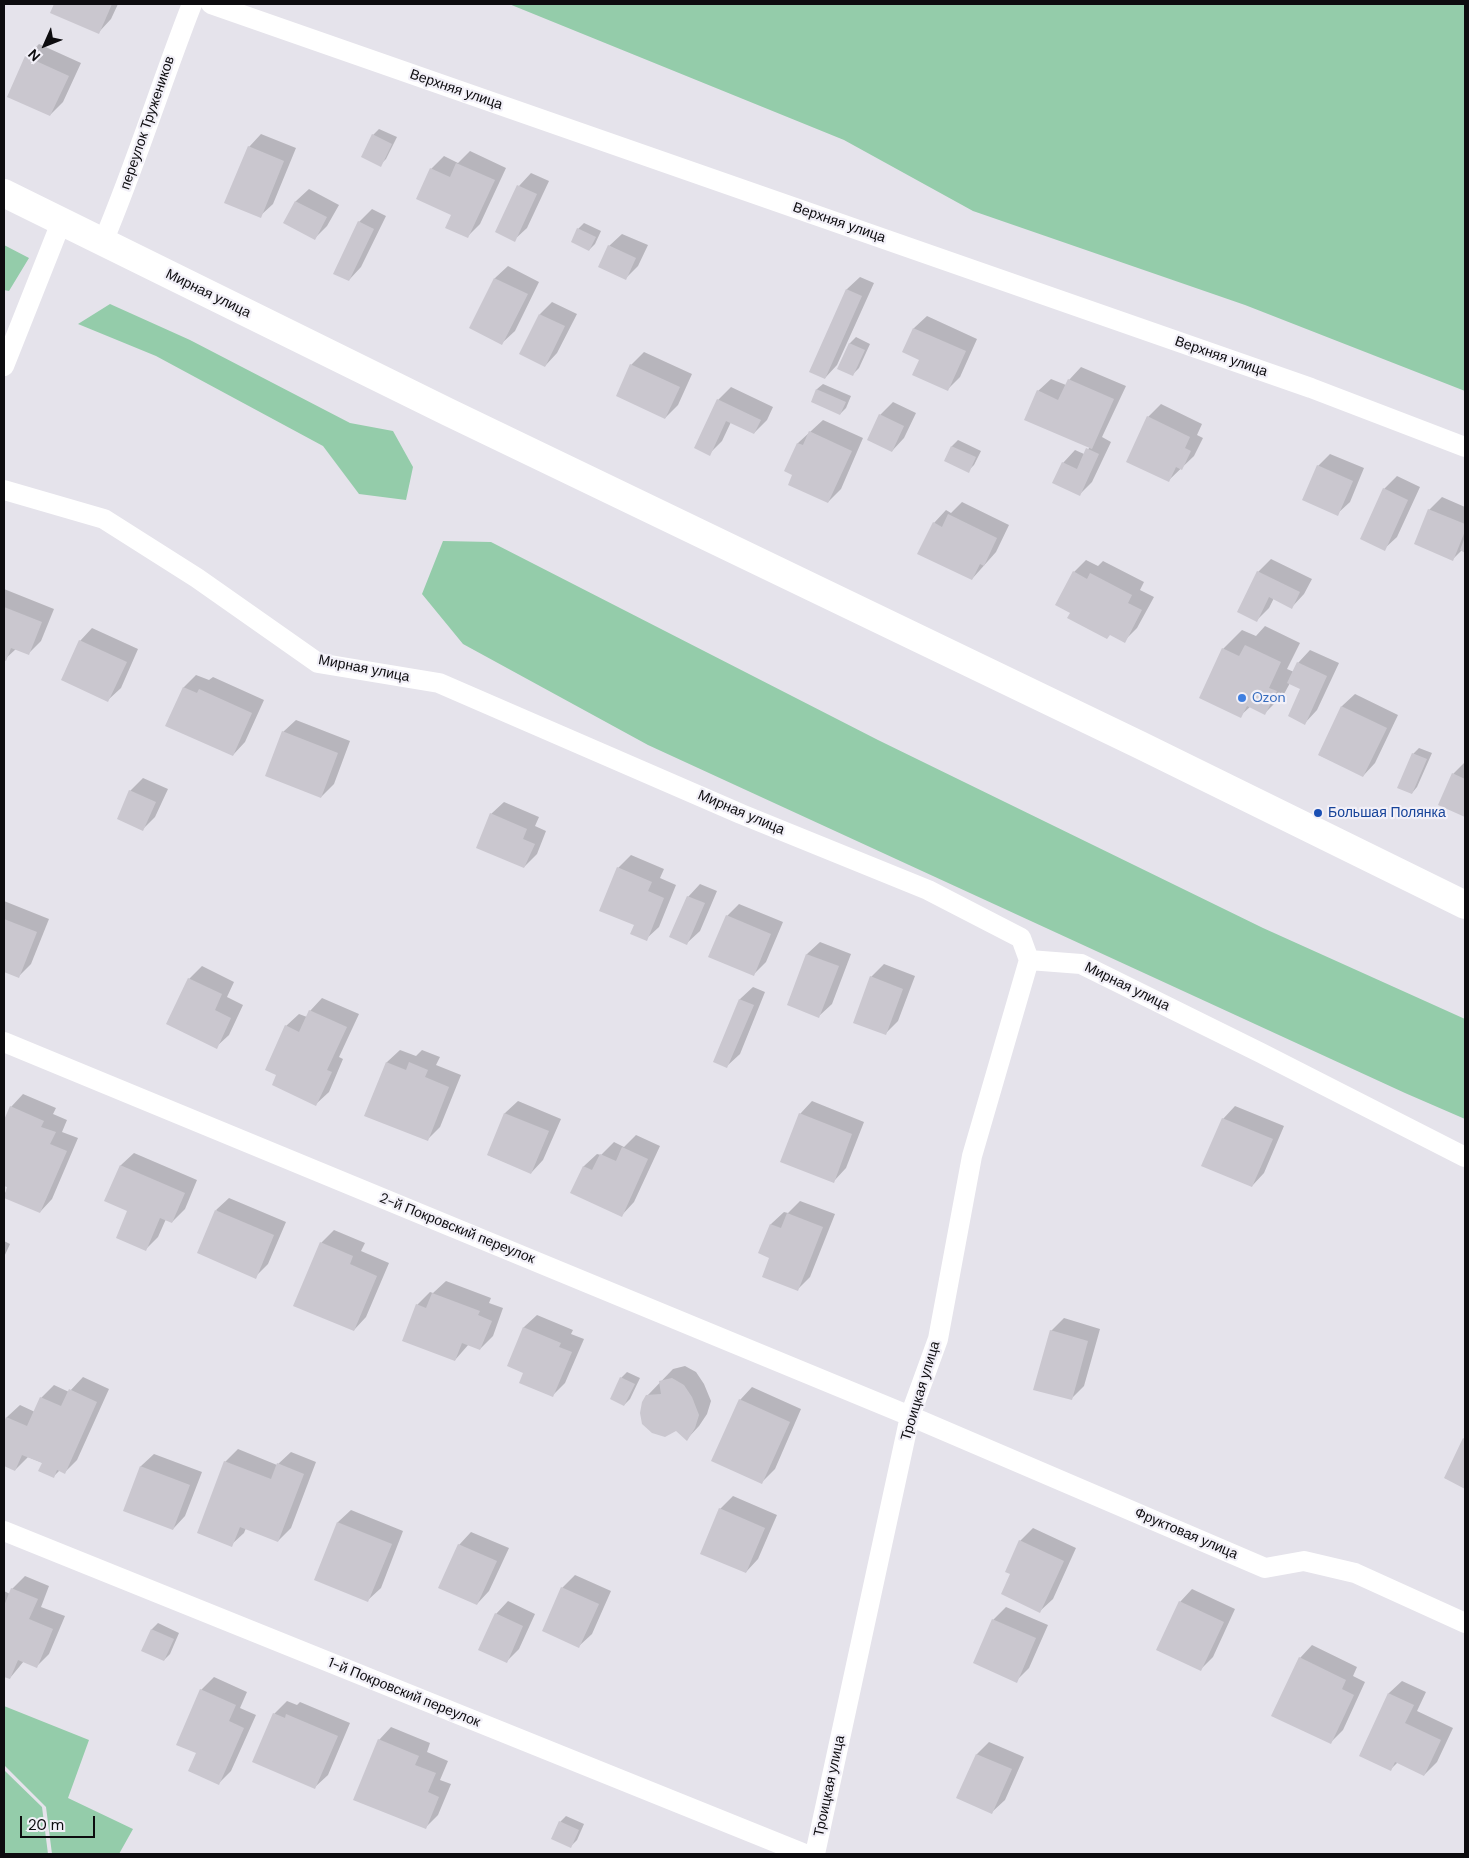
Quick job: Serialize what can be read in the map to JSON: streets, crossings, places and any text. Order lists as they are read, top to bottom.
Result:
{
  "streets": {
    "street": [
      "Верхняя улица",
      "переулок Тружеников",
      "Мирная улица",
      "2-й Покровский переулок",
      "Троицкая улица",
      "Фруктовая улица",
      "1-й Покровский переулок"
    ]
  },
  "crossings": [
    ["переулок Тружеников", "Мирная улица"],
    ["Мирная улица", "Троицкая улица"],
    ["2-й Покровский переулок", "Троицкая улица"],
    ["2-й Покровский переулок", "Фруктовая улица"],
    ["Троицкая улица", "Фруктовая улица"]
  ],
  "places": ["Ozon", "Большая Полянка"],
  "scale_bar": "20 m",
  "north": "bottom left"
}
